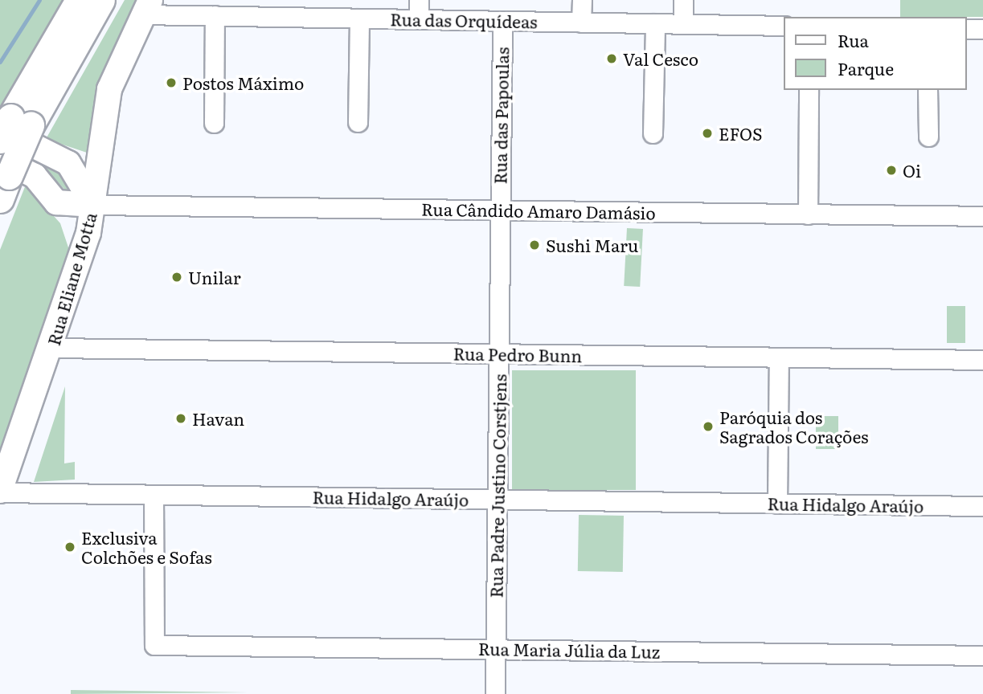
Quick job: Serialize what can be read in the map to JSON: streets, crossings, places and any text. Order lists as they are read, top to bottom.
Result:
{
  "streets": {
    "main road": ["Rua Eliane Motta"],
    "street": [
      "Rua das Orquídeas",
      "Rua das Papoulas",
      "Rua Cândido Amaro Damásio",
      "Rua Pedro Bunn",
      "Rua Padre Justino Corstjens",
      "Rua Hidalgo Araújo",
      "Rua Maria Júlia da Luz"
    ]
  },
  "crossings": [
    ["Rua das Orquídeas", "Rua das Papoulas"],
    ["Rua das Orquídeas", "Rua Eliane Motta"],
    ["Rua das Papoulas", "Rua Cândido Amaro Damásio"],
    ["Rua das Papoulas", "Rua Padre Justino Corstjens"],
    ["Rua Cândido Amaro Damásio", "Rua Eliane Motta"],
    ["Rua Cândido Amaro Damásio", "Rua Padre Justino Corstjens"],
    ["Rua Eliane Motta", "Rua Pedro Bunn"],
    ["Rua Eliane Motta", "Rua Hidalgo Araújo"],
    ["Rua Pedro Bunn", "Rua Padre Justino Corstjens"],
    ["Rua Padre Justino Corstjens", "Rua Hidalgo Araújo"],
    ["Rua Padre Justino Corstjens", "Rua Maria Júlia da Luz"],
    ["Rua Hidalgo Araújo", "Rua Maria Júlia da Luz"]
  ],
  "places": [
    "Val Cesco",
    "Postos Máximo",
    "EFOS",
    "Oi",
    "Sushi Maru",
    "Unilar",
    "Havan",
    "Paróquia dos Sagrados Corações",
    "Exclusiva Colchões e Sofas"
  ],
  "legend": ["Rua", "Parque"]
}
